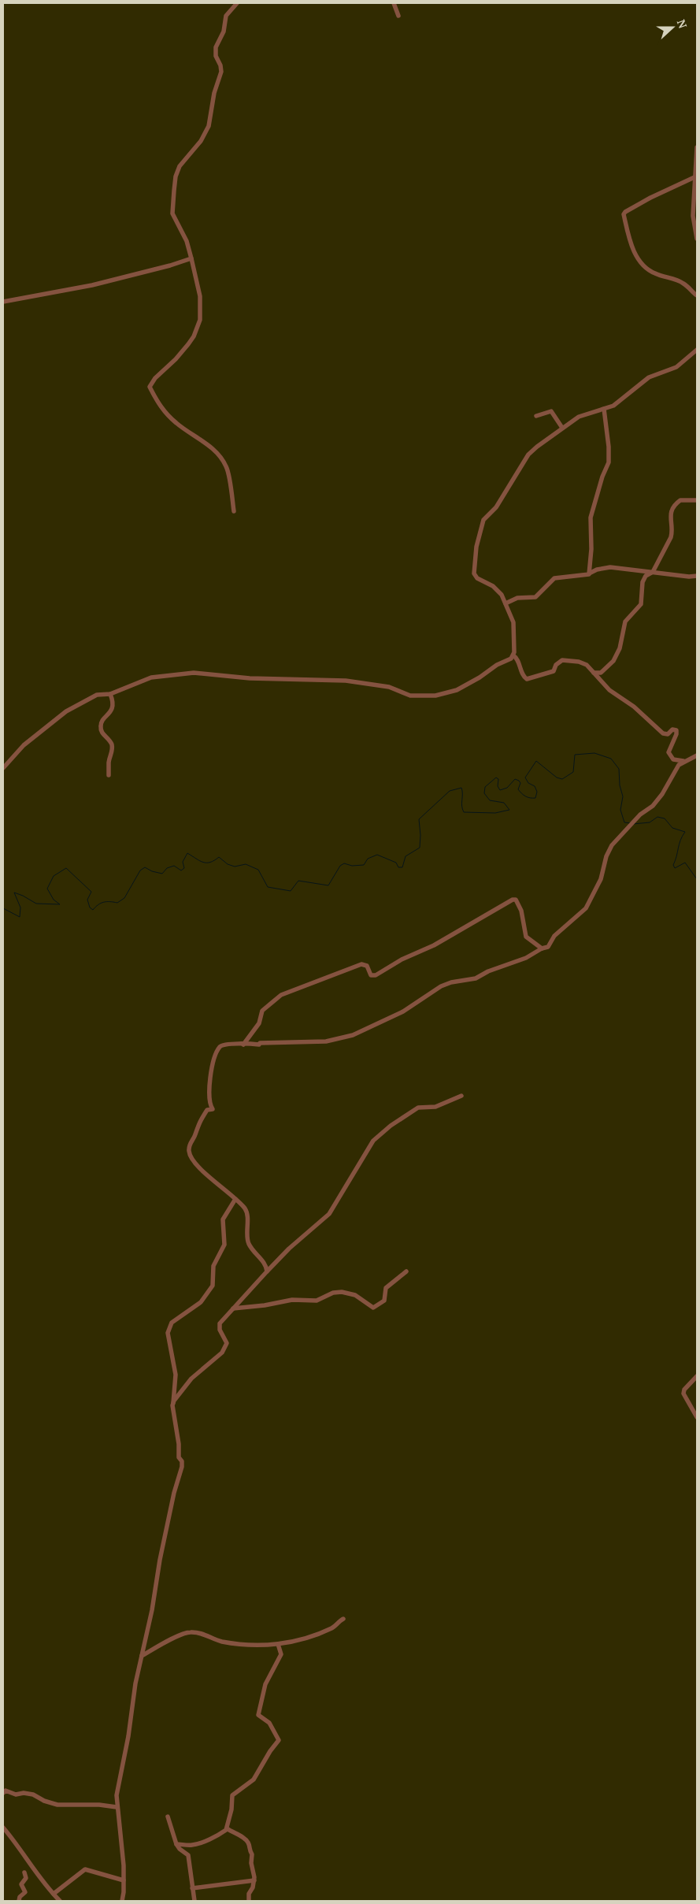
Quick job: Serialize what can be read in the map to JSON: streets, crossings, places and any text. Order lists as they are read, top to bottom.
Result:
{
  "north": "right"
}
